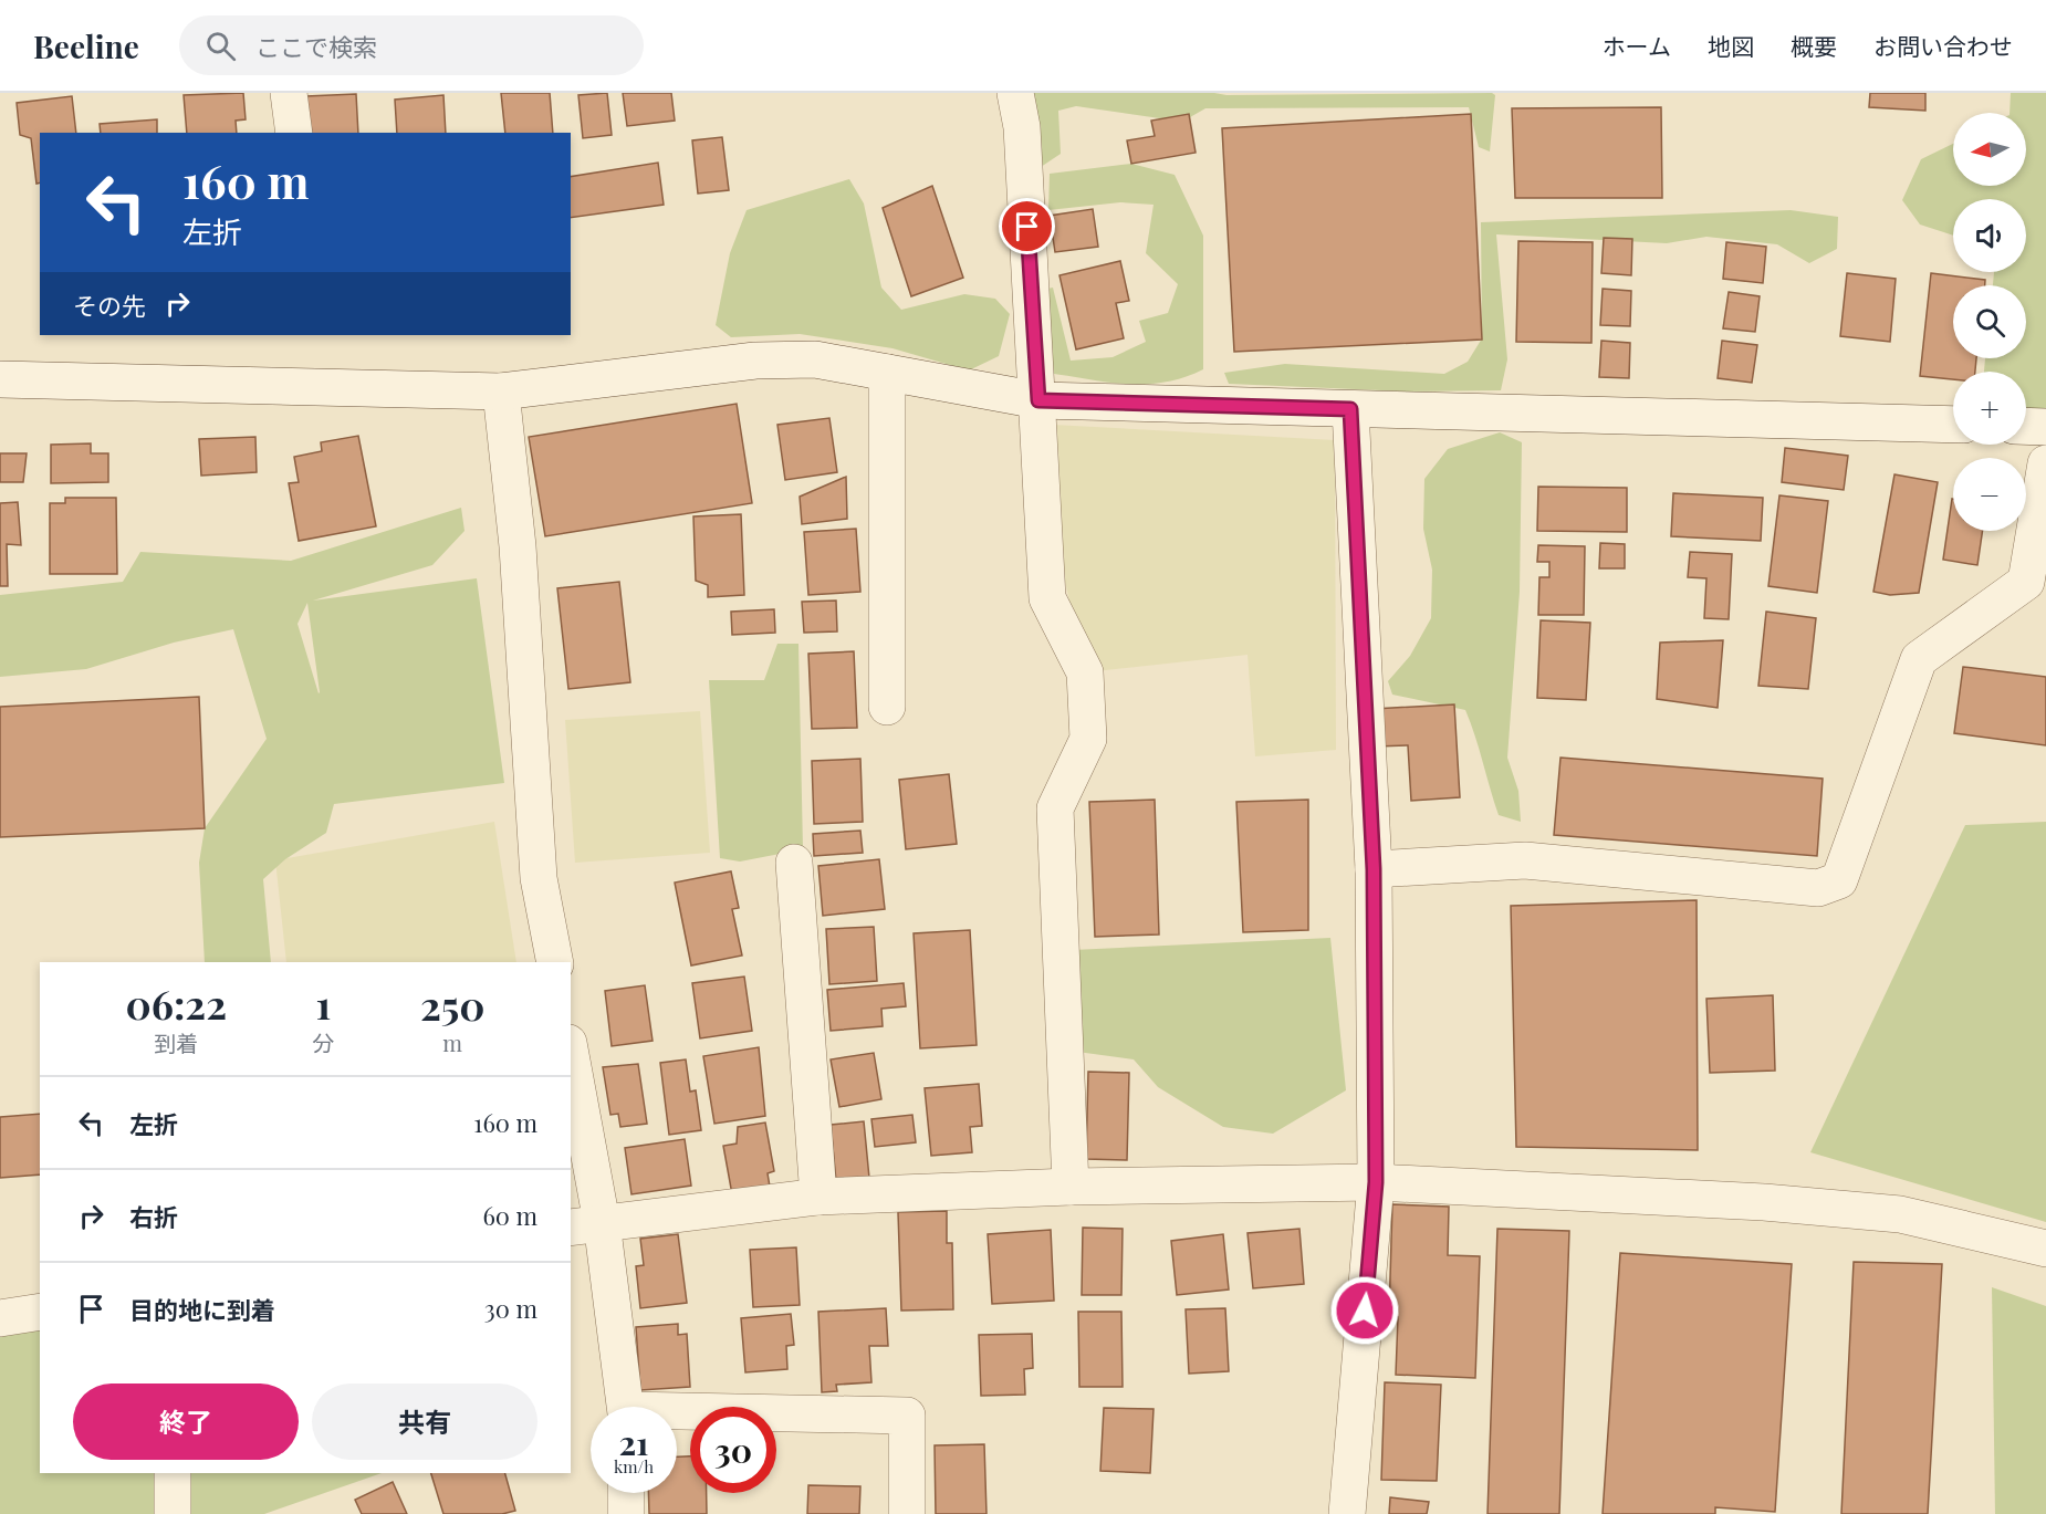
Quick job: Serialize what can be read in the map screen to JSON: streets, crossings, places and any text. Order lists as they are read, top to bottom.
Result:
{
  "north": "left",
  "page": {
    "header": "Beeline",
    "search": "ここで検索",
    "nav": [
      "ホーム",
      "地図",
      "概要",
      "お問い合わせ"
    ],
    "map_buttons": ["+", "−"],
    "turn": ["160 m", "左折"],
    "then": "その先",
    "eta": [
      "06:22",
      "到着",
      "1",
      "分",
      "250",
      "m"
    ],
    "list": [
      {
        "name": "左折",
        "value": "160 m"
      },
      {
        "name": "右折",
        "value": "60 m"
      },
      {
        "name": "目的地に到着",
        "value": "30 m"
      }
    ],
    "buttons": ["終了", "共有"],
    "speed": "21 km/h",
    "limit": "30"
  }
}
